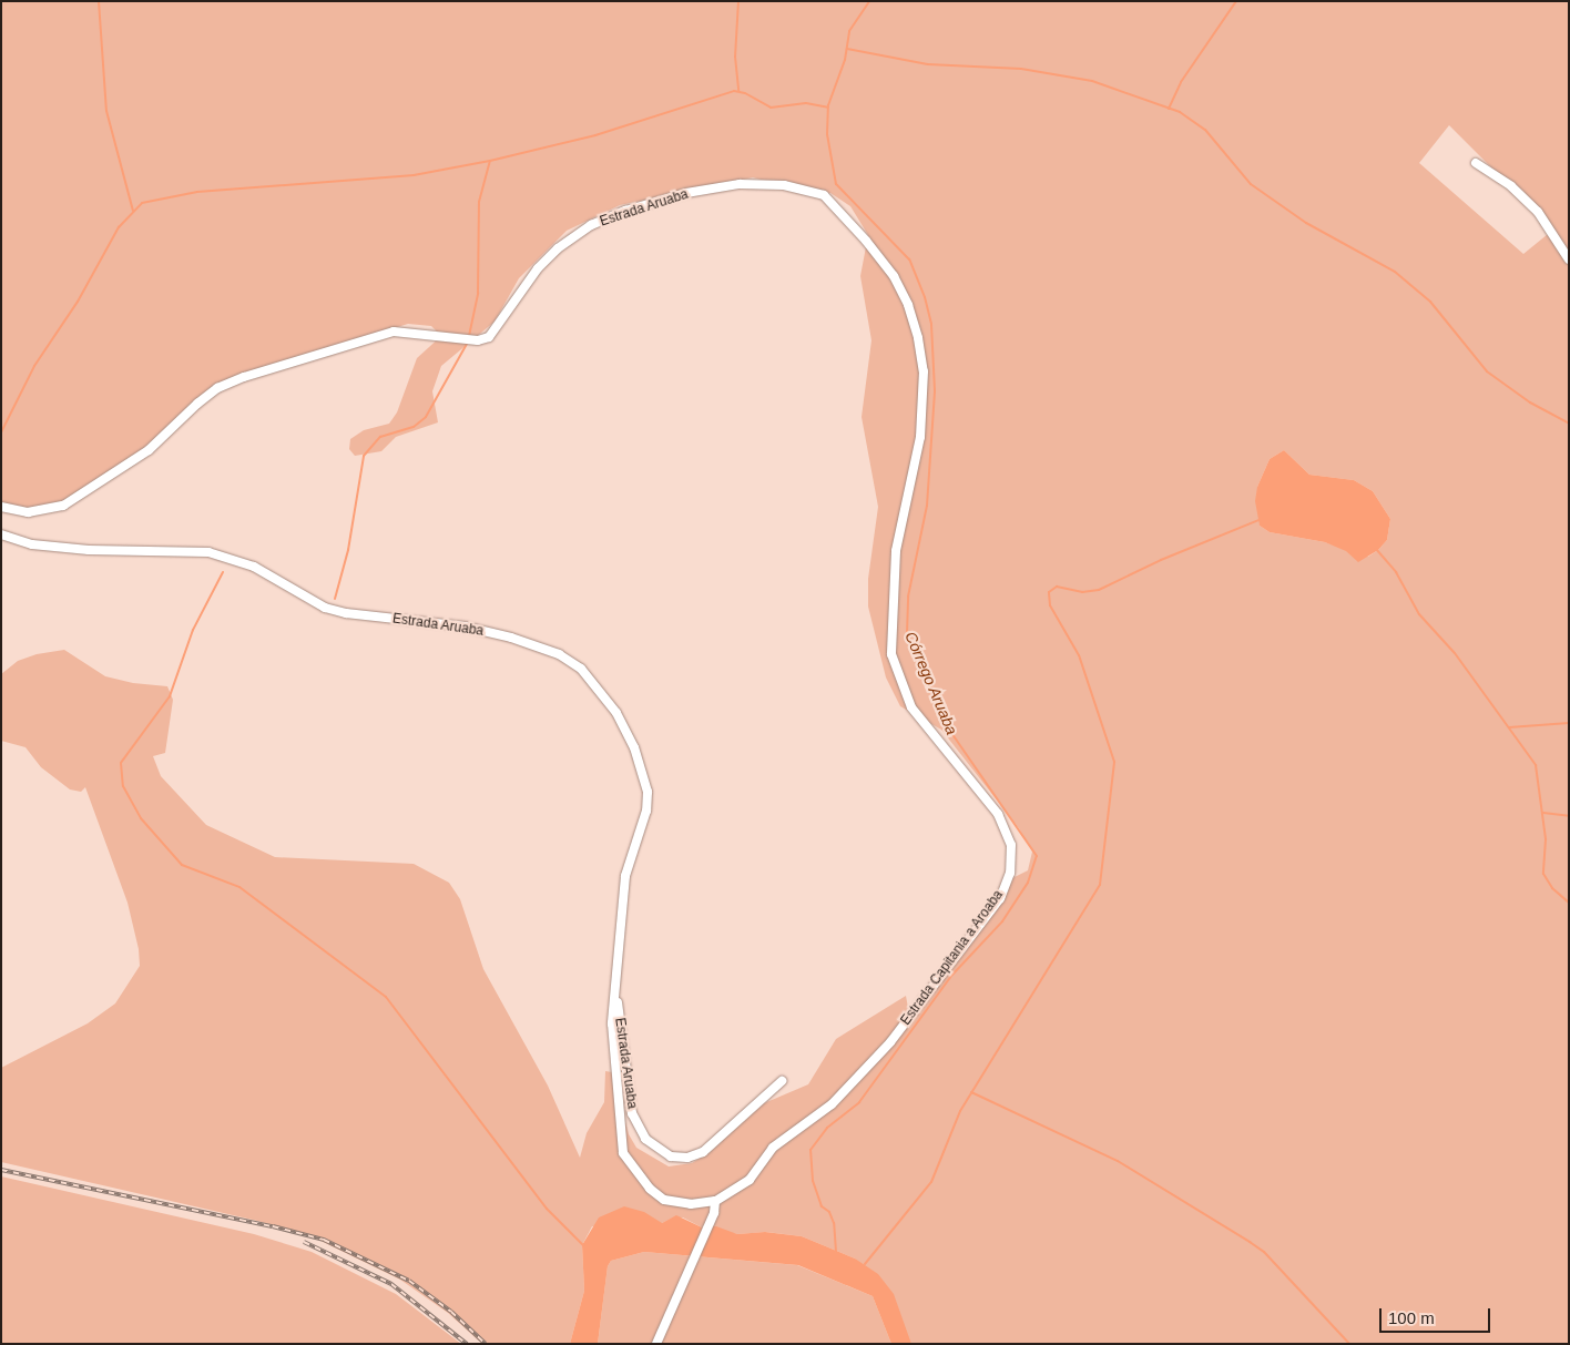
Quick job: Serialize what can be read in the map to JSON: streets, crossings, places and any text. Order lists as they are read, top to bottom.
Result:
{
  "streets": {
    "street": ["Estrada Aruaba", "Estrada Capitania a Aroaba"]
  },
  "crossings": [
    ["Estrada Aruaba", "Estrada Capitania a Aroaba"]
  ],
  "water": ["Córrego Aruaba"],
  "scale_bar": "100 m"
}
